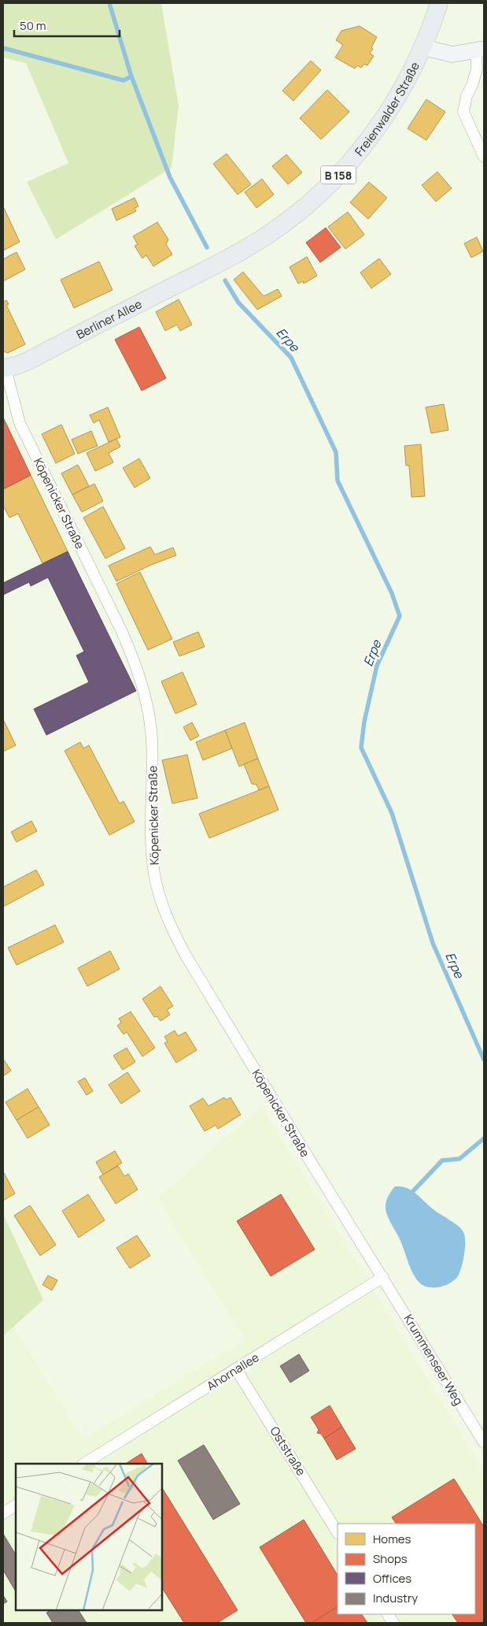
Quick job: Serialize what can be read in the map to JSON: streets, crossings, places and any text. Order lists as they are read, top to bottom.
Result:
{
  "streets": {
    "main road": ["Freienwalder Straße", "B 158", "Berliner Allee"],
    "street": [
      "Köpenicker Straße",
      "Krummenseer Weg",
      "Ahornallee",
      "Oststraße"
    ]
  },
  "crossings": [
    ["Freienwalder Straße", "Berliner Allee"],
    ["Berliner Allee", "Köpenicker Straße"],
    ["Köpenicker Straße", "Krummenseer Weg"],
    ["Köpenicker Straße", "Ahornallee"],
    ["Krummenseer Weg", "Ahornallee"],
    ["Ahornallee", "Oststraße"]
  ],
  "water": ["Erpe"],
  "legend": [
    "Homes",
    "Shops",
    "Offices",
    "Industry"
  ],
  "scale_bar": "50 m"
}
